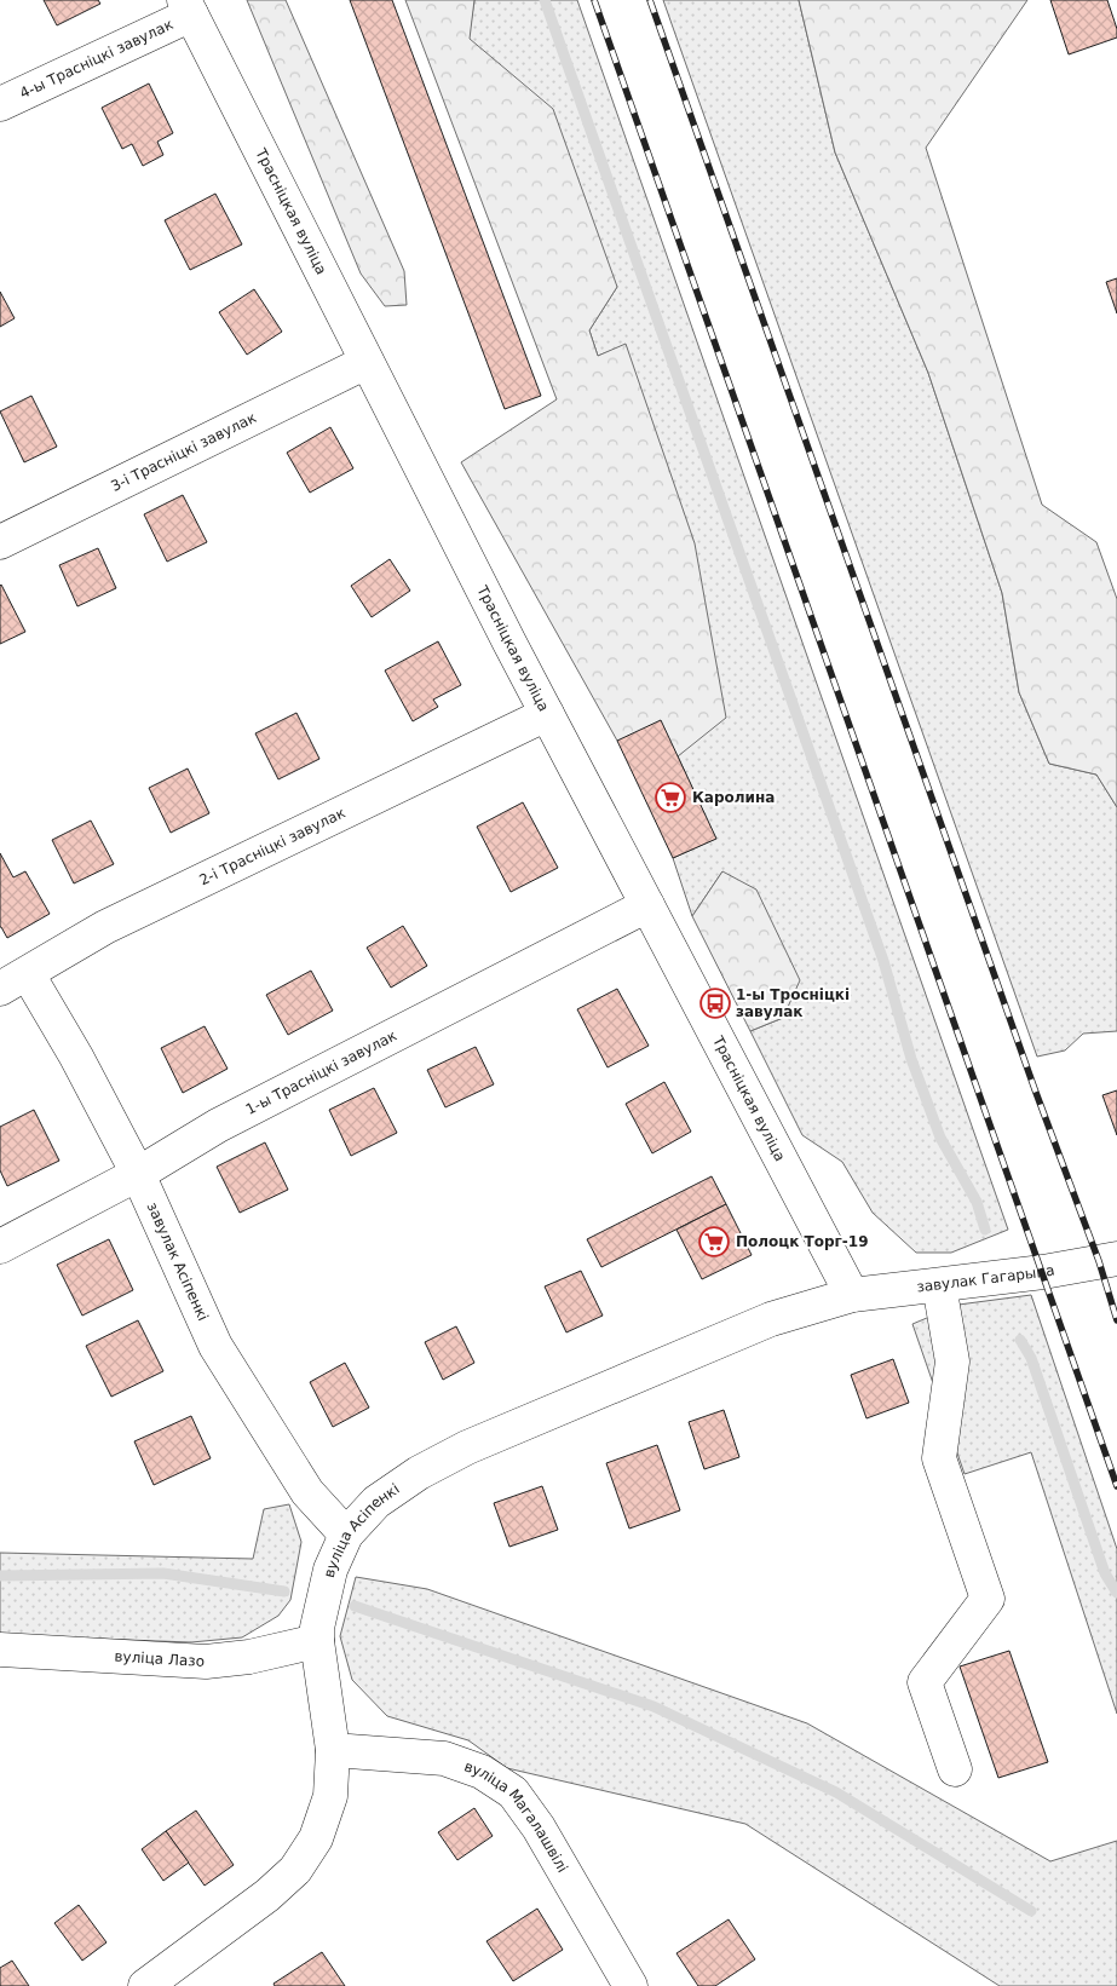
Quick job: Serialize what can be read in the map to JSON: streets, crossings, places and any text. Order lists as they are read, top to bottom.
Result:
{
  "streets": {
    "street": [
      "4-ы Трасніцкі завулак",
      "Трасніцкая вуліца",
      "3-і Трасніцкі завулак",
      "2-і Трасніцкі завулак",
      "1-ы Трасніцкі завулак",
      "завулак Асіпенкі",
      "завулак Гагарына",
      "вуліца Асіпенкі",
      "вуліца Лазо",
      "вуліца Магалашвілі"
    ]
  },
  "crossings": [
    ["4-ы Трасніцкі завулак", "Трасніцкая вуліца"],
    ["Трасніцкая вуліца", "3-і Трасніцкі завулак"],
    ["Трасніцкая вуліца", "2-і Трасніцкі завулак"],
    ["Трасніцкая вуліца", "1-ы Трасніцкі завулак"],
    ["Трасніцкая вуліца", "завулак Гагарына"],
    ["Трасніцкая вуліца", "вуліца Асіпенкі"],
    ["2-і Трасніцкі завулак", "завулак Асіпенкі"],
    ["1-ы Трасніцкі завулак", "завулак Асіпенкі"],
    ["завулак Асіпенкі", "вуліца Асіпенкі"],
    ["завулак Гагарына", "вуліца Асіпенкі"],
    ["вуліца Асіпенкі", "вуліца Лазо"],
    ["вуліца Асіпенкі", "вуліца Магалашвілі"]
  ],
  "places": {
    "supermarket": ["Каролина", "Полоцк Торг-19"],
    "bus stop": ["1-ы Тросніцкі завулак"]
  }
}
